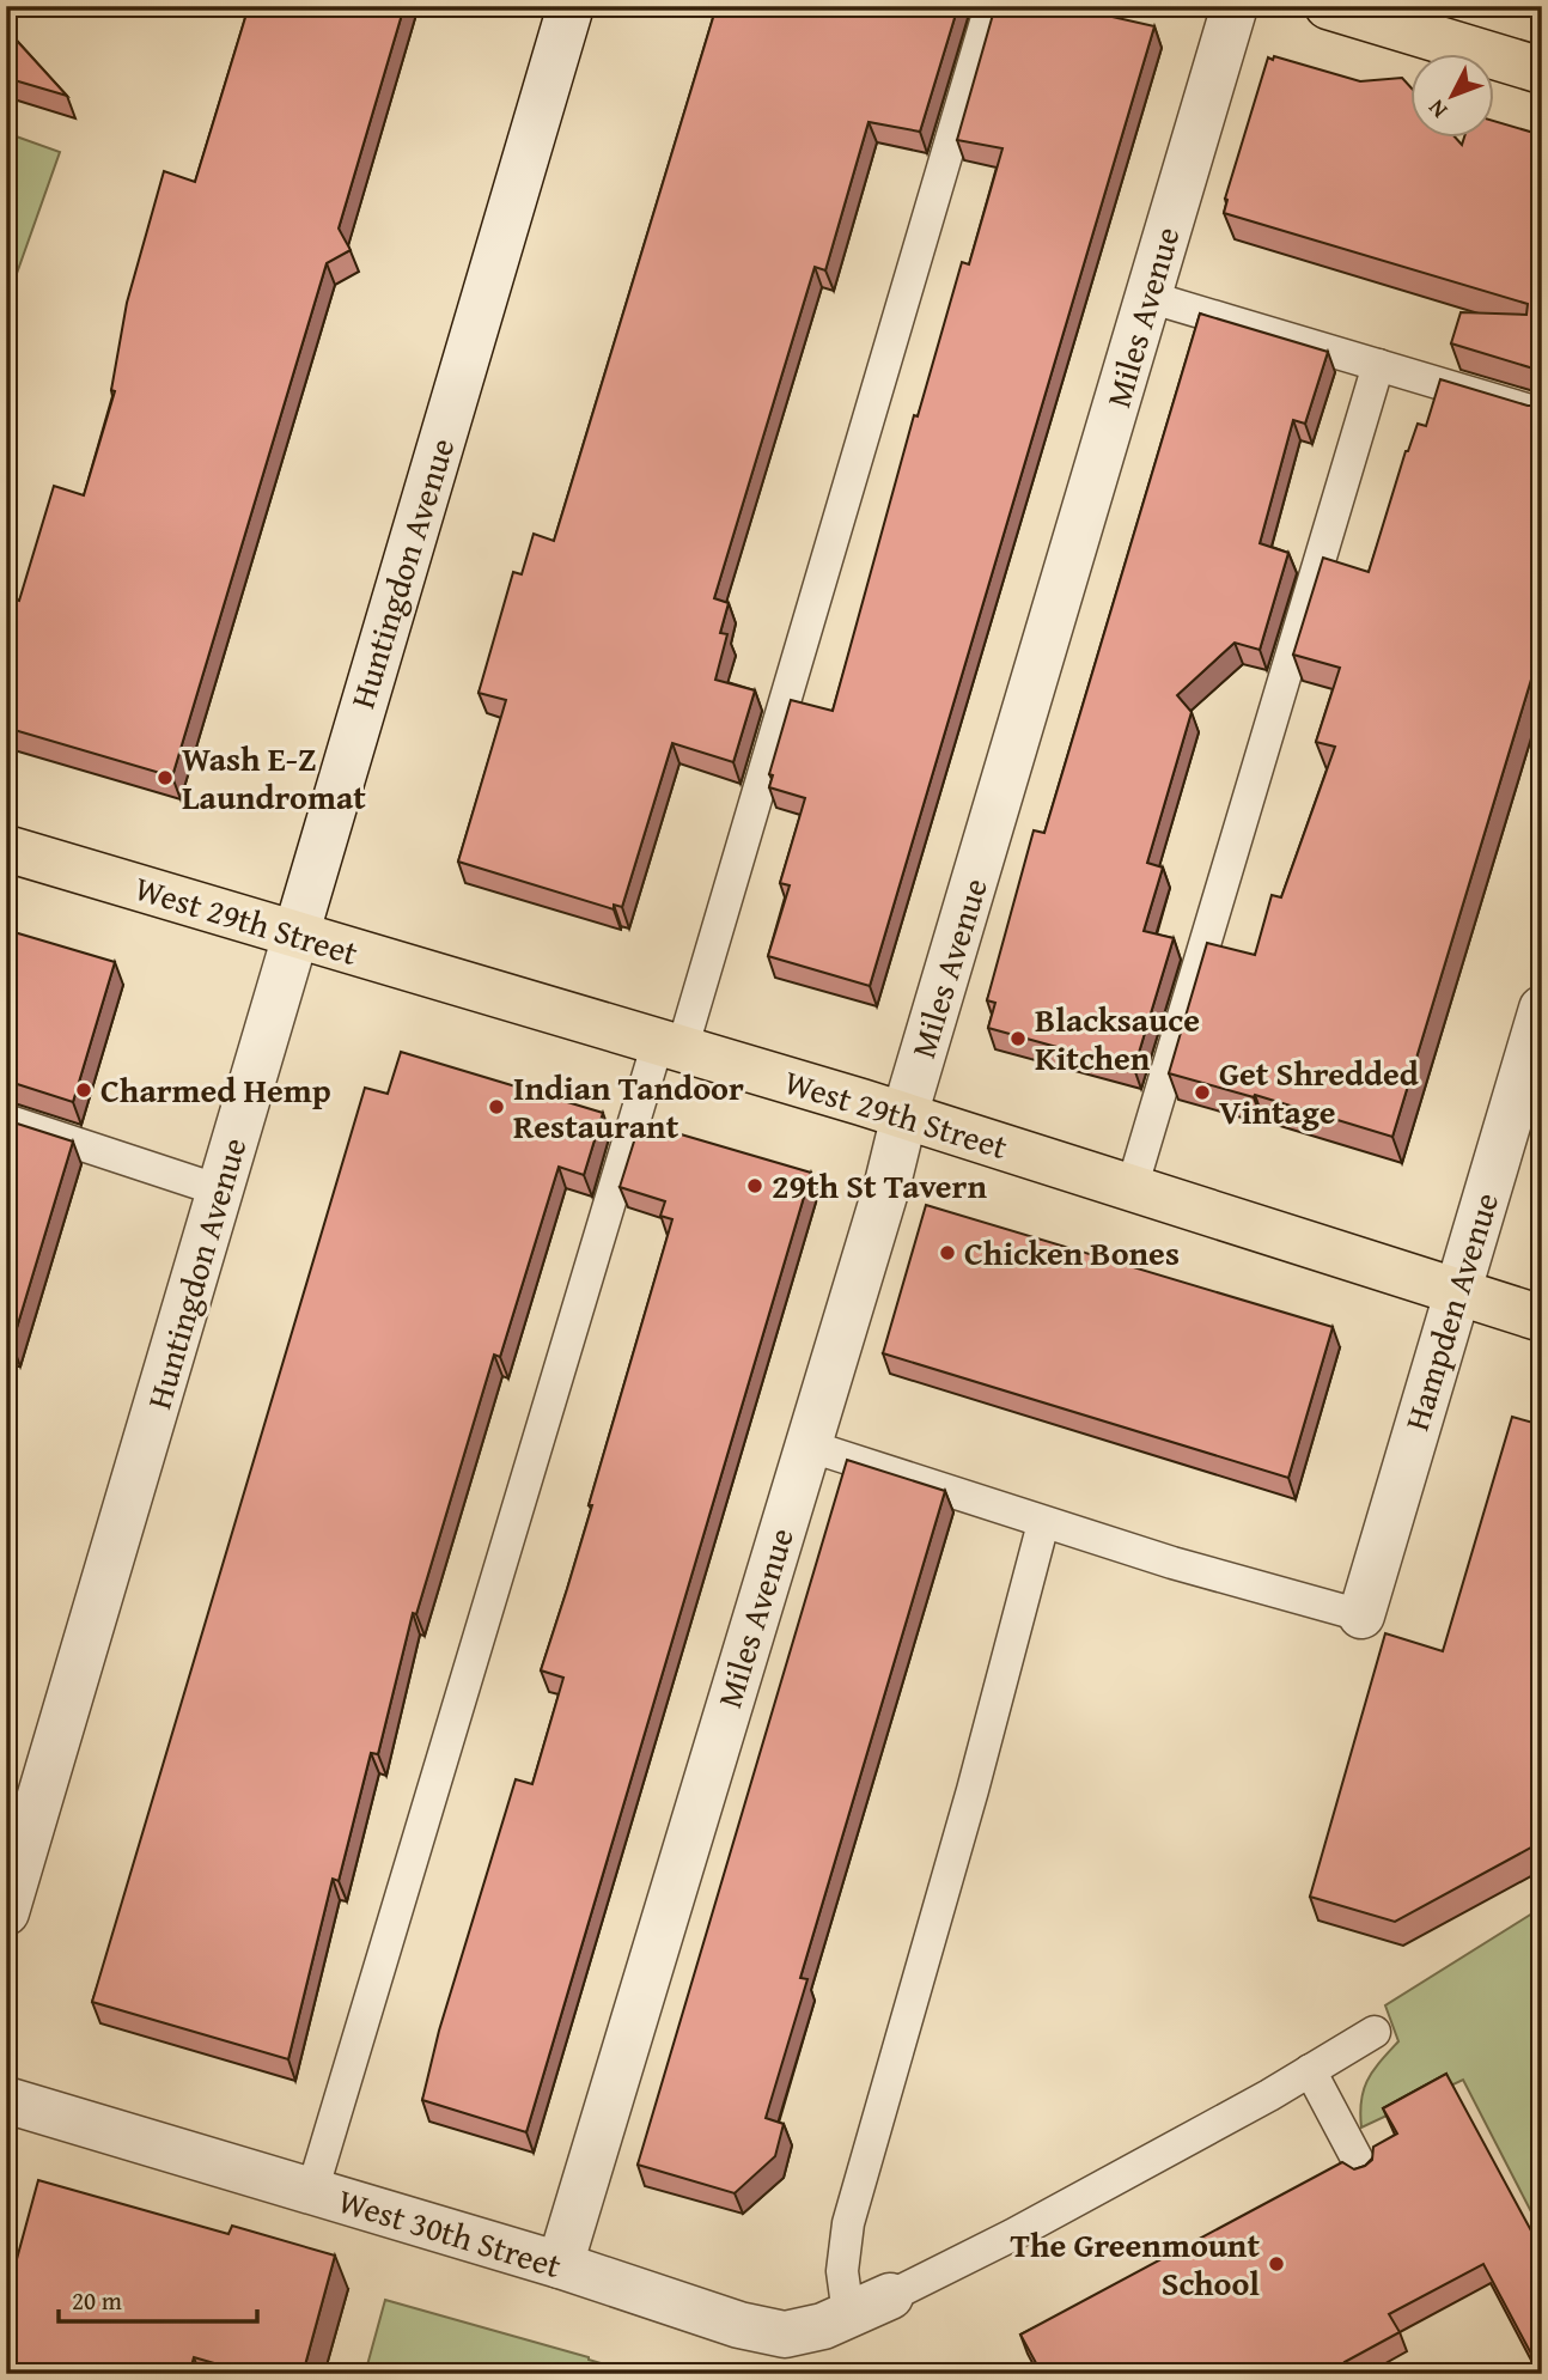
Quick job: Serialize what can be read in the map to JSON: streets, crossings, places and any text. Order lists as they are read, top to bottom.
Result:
{
  "streets": {
    "main road": ["West 29th Street"],
    "street": [
      "Miles Avenue",
      "Huntingdon Avenue",
      "Hampden Avenue",
      "West 30th Street"
    ]
  },
  "crossings": [
    ["Miles Avenue", "West 29th Street"],
    ["Miles Avenue", "West 30th Street"],
    ["Huntingdon Avenue", "West 29th Street"],
    ["West 29th Street", "Hampden Avenue"]
  ],
  "places": [
    "Wash E-Z Laundromat",
    "Blacksauce Kitchen",
    "Charmed Hemp",
    "Get Shredded Vintage",
    "Indian Tandoor Restaurant",
    "29th St Tavern",
    "Chicken Bones",
    "The Greenmount School"
  ],
  "scale_bar": "20 m",
  "north": "bottom left"
}
